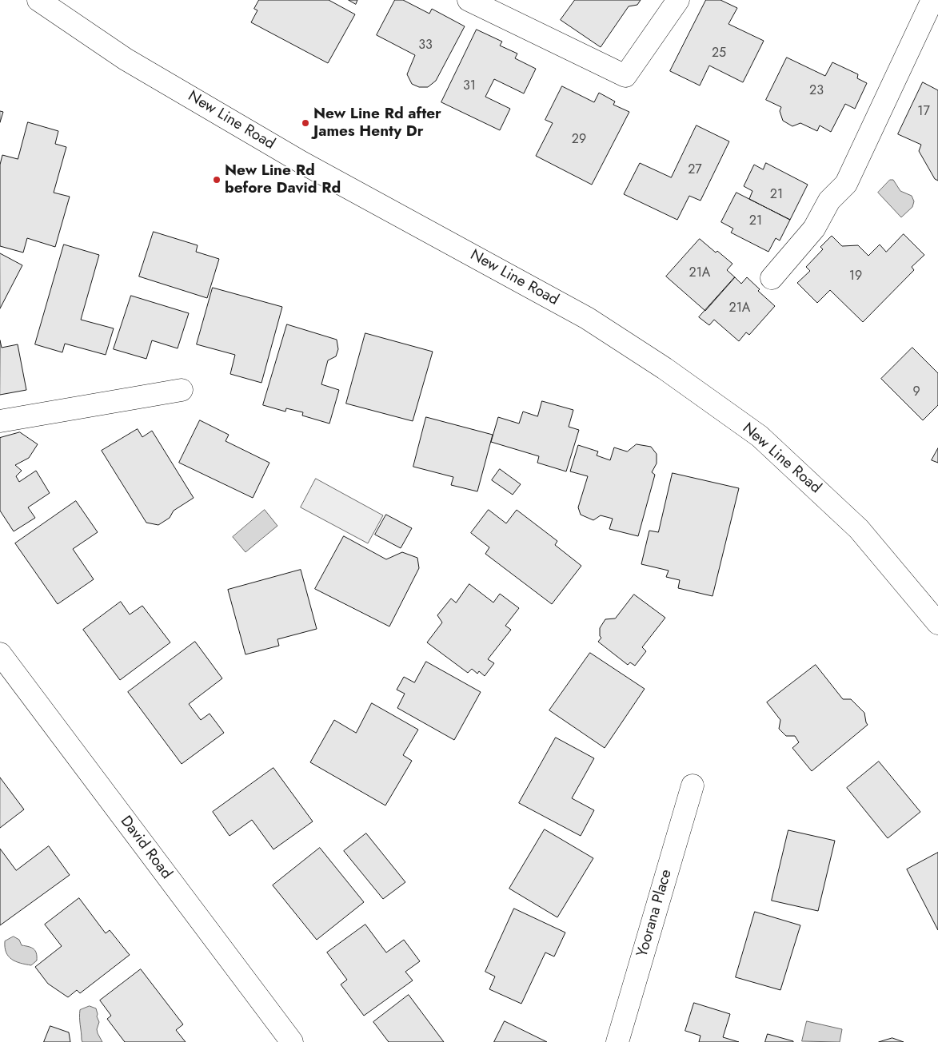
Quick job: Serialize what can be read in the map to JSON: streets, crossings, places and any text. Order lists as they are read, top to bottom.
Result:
{
  "streets": {
    "main road": ["New Line Road", "David Road", "Yoorana Place"]
  },
  "places": ["New Line Rd after James Henty Dr", "New Line Rd before David Rd"],
  "house_numbers": [
    "33",
    "25",
    "31",
    "23",
    "17",
    "29",
    "27",
    "21",
    "21",
    "21A",
    "19",
    "21A",
    "9"
  ]
}
